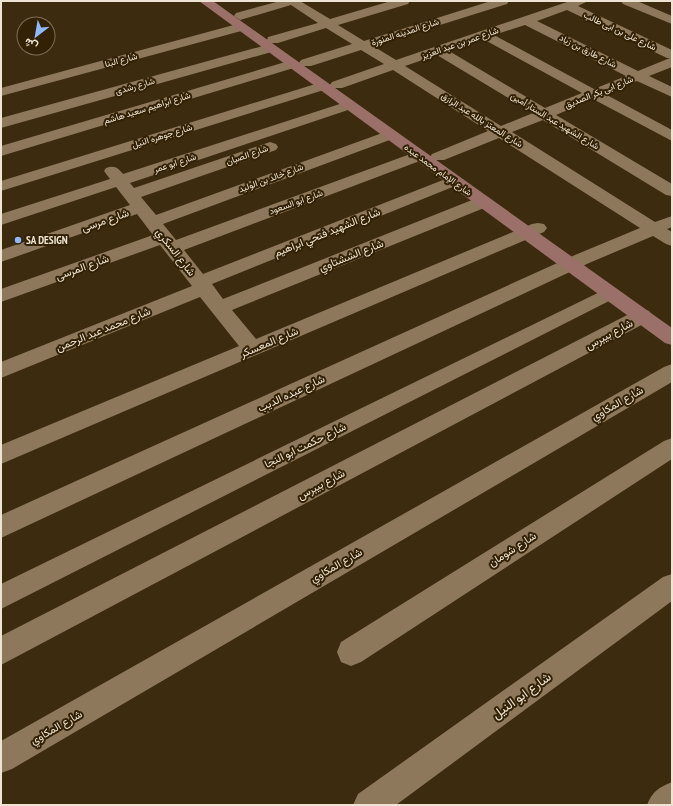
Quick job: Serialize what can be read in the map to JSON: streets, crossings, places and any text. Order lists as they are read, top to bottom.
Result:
{
  "streets": {
    "street": [
      "شارع على بن ابى طالب",
      "شارع المدينه المنورة",
      "شارع عمر بن عبد العزيز",
      "شارع طارق بن زياد",
      "شارع البنا",
      "شارع رشدى",
      "شارع ابى بكر الصديق",
      "شارع ابراهيم سعيد هاشم",
      "شارع المعتز بالله عبد الرازق",
      "شارع الشهيد عبد الستار أمين",
      "شارع جوهره النيل",
      "شارع الصبان",
      "شارع ابو عمر",
      "شارع الإمام محمد عبده",
      "شارع خالد بن الوليد",
      "شارع ابو السعود",
      "شارع مرسى",
      "شارع الشهيد فتحي ابراهيم",
      "شارع السكري",
      "شارع الششتاوي",
      "شارع المرسى",
      "شارع محمد عبد الرحمن",
      "شارع بيبرس",
      "شارع المعسكر",
      "شارع عبده الديب",
      "شارع المكاوي",
      "شارع حكمت ابو النجا",
      "شارع شومان",
      "شارع ابو النيل"
    ]
  },
  "crossings": [
    ["شارع على بن ابى طالب", "شارع عمر بن عبد العزيز"],
    ["شارع المدينه المنورة", "شارع ابراهيم سعيد هاشم"],
    ["شارع المدينه المنورة", "شارع المعتز بالله عبد الرازق"],
    ["شارع المدينه المنورة", "شارع الإمام محمد عبده"],
    ["شارع عمر بن عبد العزيز", "شارع طارق بن زياد"],
    ["شارع عمر بن عبد العزيز", "شارع المعتز بالله عبد الرازق"],
    ["شارع عمر بن عبد العزيز", "شارع الشهيد عبد الستار أمين"],
    ["شارع عمر بن عبد العزيز", "شارع جوهره النيل"],
    ["شارع عمر بن عبد العزيز", "شارع الإمام محمد عبده"],
    ["شارع طارق بن زياد", "شارع ابى بكر الصديق"],
    ["شارع البنا", "شارع رشدى"],
    ["شارع البنا", "شارع الإمام محمد عبده"],
    ["شارع رشدى", "شارع المعتز بالله عبد الرازق"],
    ["شارع رشدى", "شارع الإمام محمد عبده"],
    ["شارع ابى بكر الصديق", "شارع المعتز بالله عبد الرازق"],
    ["شارع ابى بكر الصديق", "شارع الشهيد عبد الستار أمين"],
    ["شارع ابى بكر الصديق", "شارع الإمام محمد عبده"],
    ["شارع ابراهيم سعيد هاشم", "شارع الإمام محمد عبده"],
    ["شارع المعتز بالله عبد الرازق", "شارع عبده الديب"],
    ["شارع جوهره النيل", "شارع الإمام محمد عبده"],
    ["شارع جوهره النيل", "شارع السكري"],
    ["شارع الصبان", "شارع الإمام محمد عبده"],
    ["شارع الصبان", "شارع مرسى"],
    ["شارع الصبان", "شارع السكري"],
    ["شارع ابو عمر", "شارع الإمام محمد عبده"],
    ["شارع ابو عمر", "شارع السكري"],
    ["شارع الإمام محمد عبده", "شارع خالد بن الوليد"],
    ["شارع الإمام محمد عبده", "شارع ابو السعود"],
    ["شارع الإمام محمد عبده", "شارع الشهيد فتحي ابراهيم"],
    ["شارع الإمام محمد عبده", "شارع الششتاوي"],
    ["شارع الإمام محمد عبده", "شارع بيبرس"],
    ["شارع الإمام محمد عبده", "شارع المعسكر"],
    ["شارع الإمام محمد عبده", "شارع عبده الديب"],
    ["شارع الإمام محمد عبده", "شارع حكمت ابو النجا"],
    ["شارع خالد بن الوليد", "شارع السكري"],
    ["شارع ابو السعود", "شارع السكري"],
    ["شارع ابو السعود", "شارع المرسى"],
    ["شارع مرسى", "شارع السكري"],
    ["شارع الشهيد فتحي ابراهيم", "شارع السكري"],
    ["شارع الشهيد فتحي ابراهيم", "شارع محمد عبد الرحمن"],
    ["شارع السكري", "شارع الششتاوي"],
    ["شارع السكري", "شارع المرسى"],
    ["شارع السكري", "شارع محمد عبد الرحمن"],
    ["شارع السكري", "شارع المعسكر"]
  ],
  "places": ["SA DESIGN"],
  "north": "bottom left"
}
